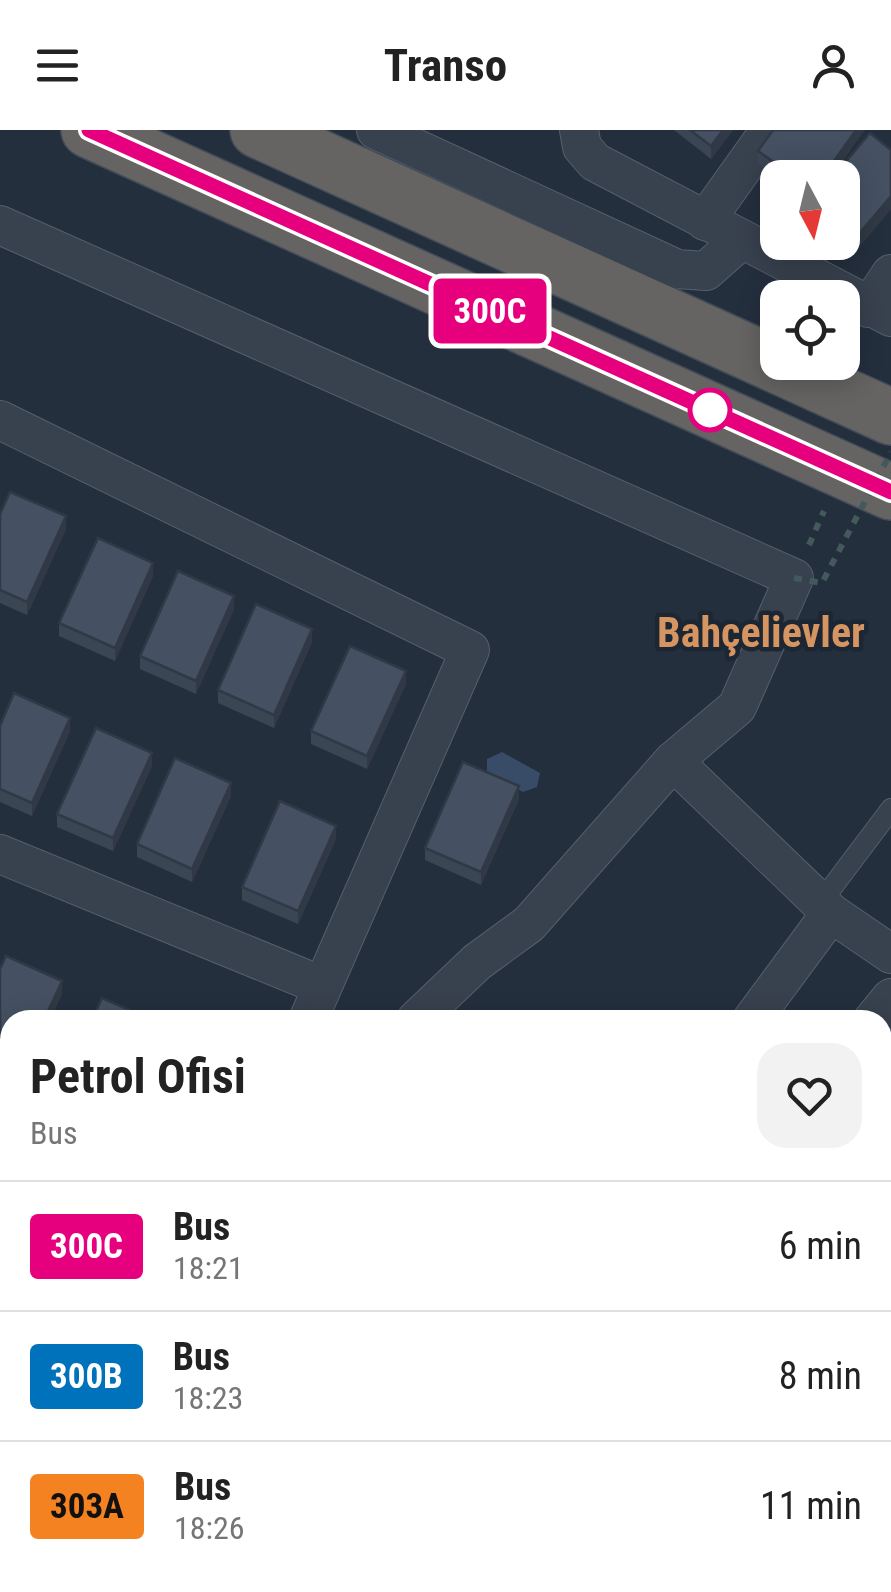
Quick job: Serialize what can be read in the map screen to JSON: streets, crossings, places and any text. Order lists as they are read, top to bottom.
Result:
{
  "districts": ["Bahçelievler"],
  "lines": ["bus line 300C"],
  "north": "bottom",
  "page": {
    "header": "Transo",
    "on_map": "300C",
    "heading": ["Petrol Ofisi", "Bus"],
    "list": [
      {
        "mark": "300C",
        "name": "Bus",
        "note": "18:21",
        "value": "6 min"
      },
      {
        "mark": "300B",
        "name": "Bus",
        "note": "18:23",
        "value": "8 min"
      },
      {
        "mark": "303A",
        "name": "Bus",
        "note": "18:26",
        "value": "11 min"
      }
    ]
  }
}
